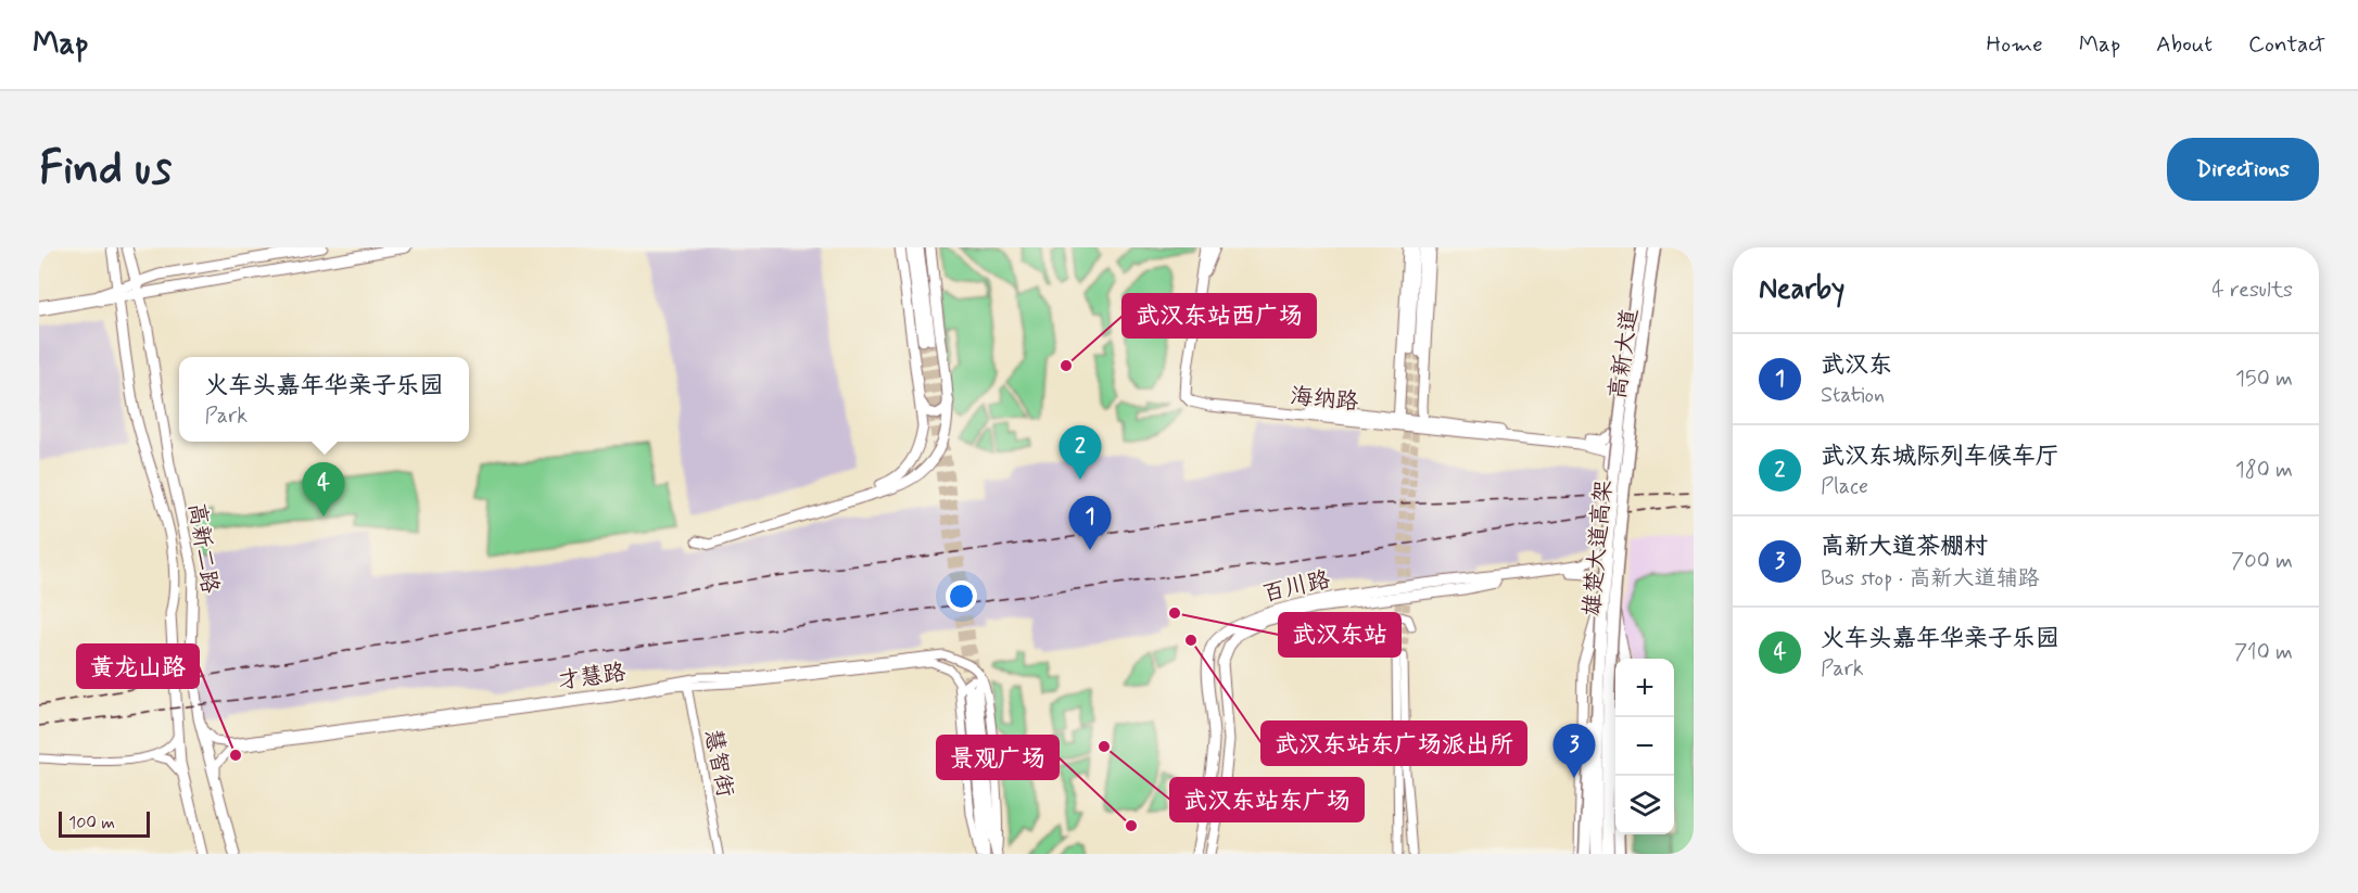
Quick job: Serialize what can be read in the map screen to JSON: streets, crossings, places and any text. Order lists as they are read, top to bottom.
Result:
{
  "streets": {
    "highway": ["雄楚大道高架"],
    "main road": [
      "高新大道",
      "海纳路",
      "高新二路",
      "百川路"
    ],
    "street": ["才慧路", "慧智街"]
  },
  "crossings": [
    ["高新大道", "海纳路"],
    ["高新大道", "雄楚大道高架"],
    ["高新二路", "才慧路"],
    ["才慧路", "慧智街"]
  ],
  "places": [
    "武汉东站西广场",
    "武汉东站",
    "武汉东站东广场派出所",
    "武汉东站东广场",
    "黄龙山路",
    "景观广场"
  ],
  "scale_bar": "100 m",
  "page": {
    "header": "Map",
    "nav": [
      "Home",
      "Map",
      "About",
      "Contact"
    ],
    "buttons": "Directions",
    "title": "Find us",
    "heading": ["Nearby", "4 results"],
    "list": [
      {
        "mark": "1",
        "name": "武汉东",
        "note": "Station",
        "value": "150 m"
      },
      {
        "mark": "2",
        "name": "武汉东城际列车候车厅",
        "note": "Place",
        "value": "180 m"
      },
      {
        "mark": "3",
        "name": "高新大道茶棚村",
        "note": "Bus stop · 高新大道辅路",
        "value": "700 m"
      },
      {
        "mark": "4",
        "name": "火车头嘉年华亲子乐园",
        "note": "Park",
        "value": "710 m"
      }
    ],
    "popup": ["火车头嘉年华亲子乐园", "Park"],
    "pins": [
      "2",
      "4",
      "1",
      "3"
    ],
    "map_buttons": ["+", "−"],
    "scale": "100 m"
  }
}
